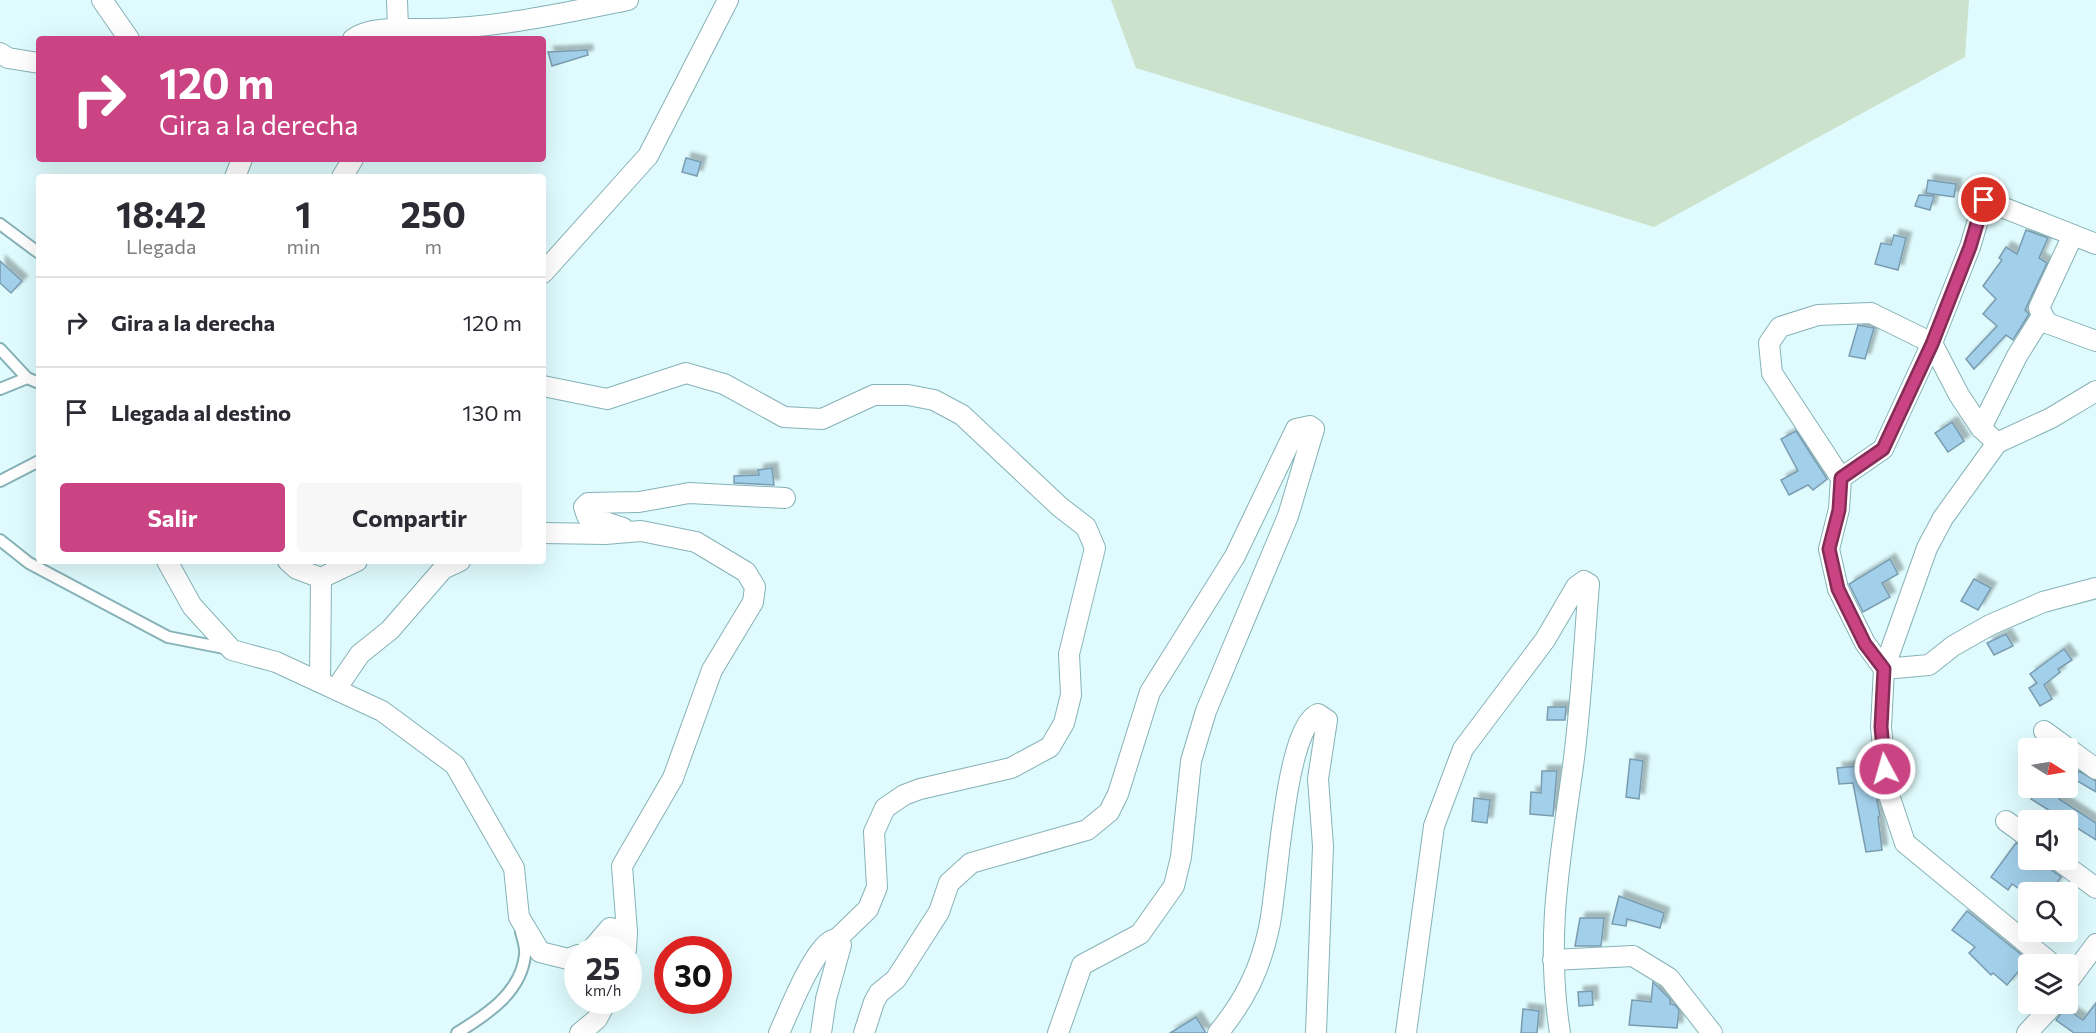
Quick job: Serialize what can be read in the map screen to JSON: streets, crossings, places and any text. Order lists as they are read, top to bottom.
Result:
{
  "north": "right",
  "page": {
    "turn": ["120 m", "Gira a la derecha"],
    "eta": [
      "18:42",
      "Llegada",
      "1",
      "min",
      "250",
      "m"
    ],
    "list": [
      {
        "name": "Gira a la derecha",
        "value": "120 m"
      },
      {
        "name": "Llegada al destino",
        "value": "130 m"
      }
    ],
    "buttons": ["Salir", "Compartir"],
    "speed": "25 km/h",
    "limit": "30"
  }
}
